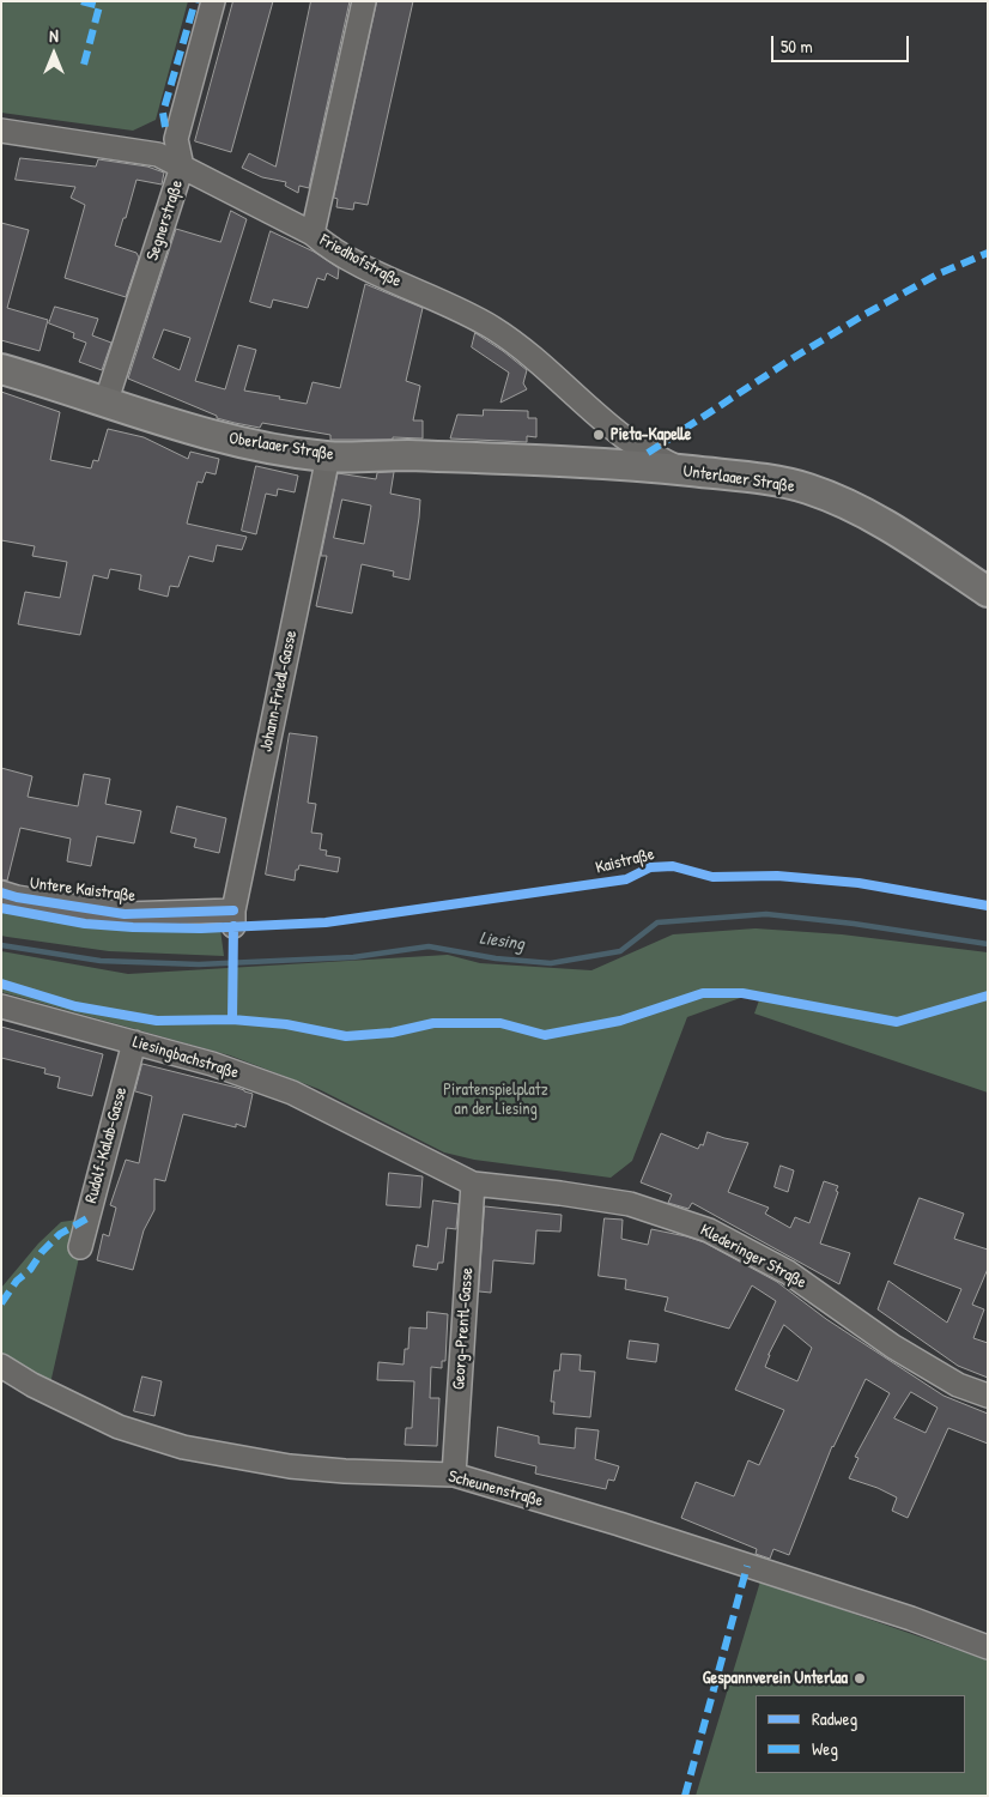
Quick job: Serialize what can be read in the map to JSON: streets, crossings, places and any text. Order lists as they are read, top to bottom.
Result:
{
  "streets": {
    "main road": ["Oberlaaer Straße", "Unterlaaer Straße"],
    "street": [
      "Segnerstraße",
      "Friedhofstraße",
      "Johann-Friedl-Gasse",
      "Untere Kaistraße",
      "Liesingbachstraße",
      "Rudolf-Kalab-Gasse",
      "Klederinger Straße",
      "Georg-Prentl-Gasse",
      "Scheunenstraße"
    ],
    "cycle path": ["Kaistraße"]
  },
  "crossings": [
    ["Segnerstraße", "Friedhofstraße"],
    ["Segnerstraße", "Oberlaaer Straße"],
    ["Friedhofstraße", "Unterlaaer Straße"],
    ["Oberlaaer Straße", "Unterlaaer Straße"],
    ["Oberlaaer Straße", "Johann-Friedl-Gasse"],
    ["Johann-Friedl-Gasse", "Untere Kaistraße"],
    ["Liesingbachstraße", "Rudolf-Kalab-Gasse"],
    ["Liesingbachstraße", "Klederinger Straße"],
    ["Klederinger Straße", "Georg-Prentl-Gasse"],
    ["Georg-Prentl-Gasse", "Scheunenstraße"]
  ],
  "water": ["Liesing"],
  "parks": ["Piratenspielplatz an der Liesing"],
  "places": ["Pieta-Kapelle", "Gespannverein Unterlaa"],
  "legend": ["Radweg", "Weg"],
  "scale_bar": "50 m",
  "north": "top"
}
